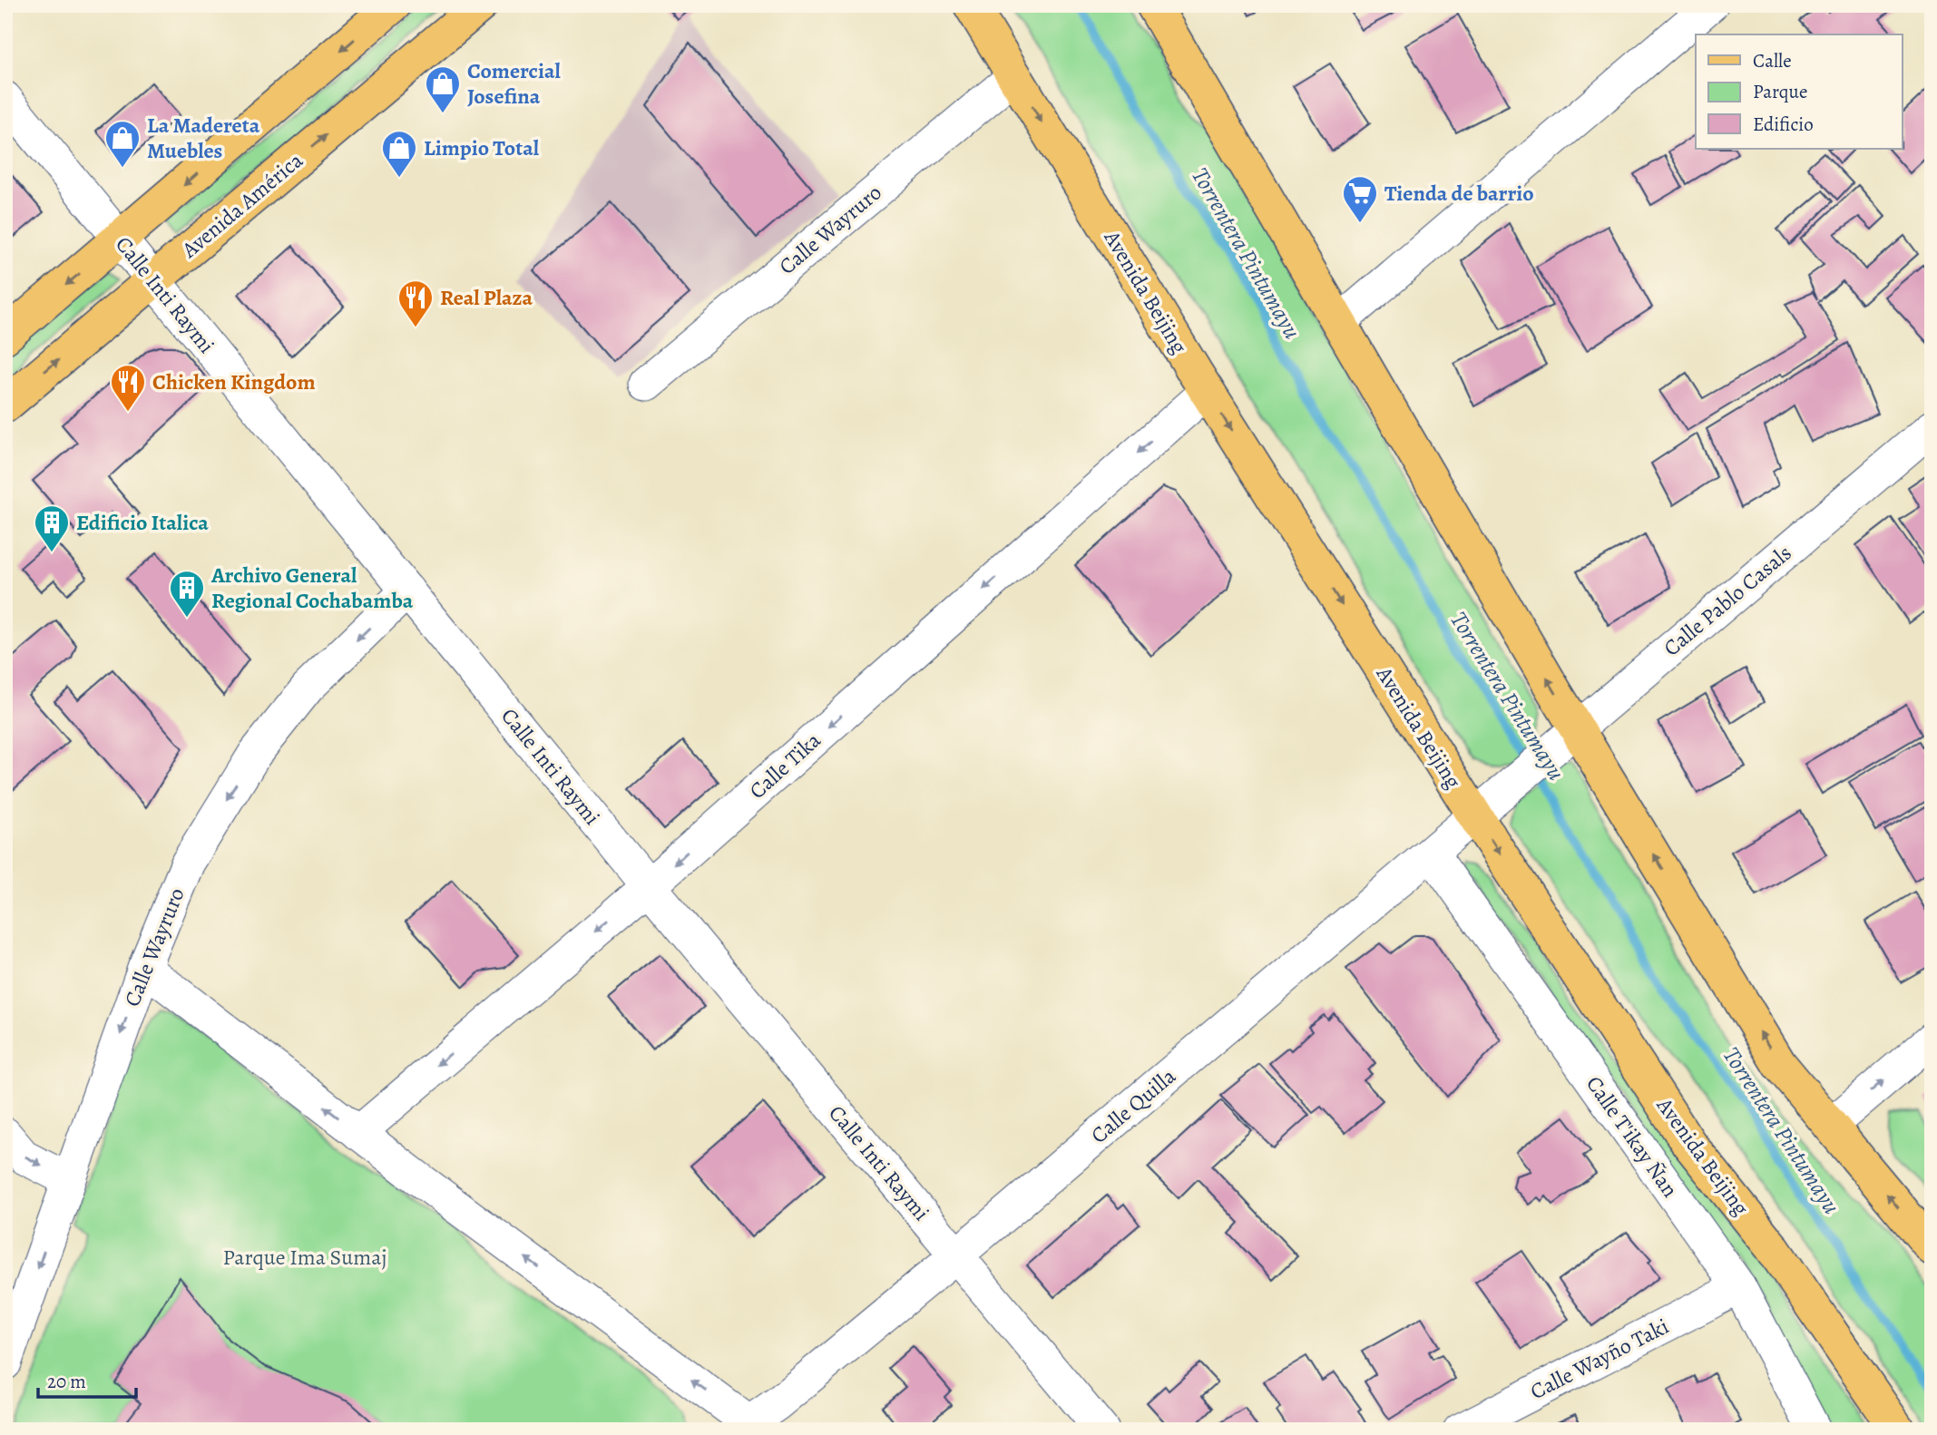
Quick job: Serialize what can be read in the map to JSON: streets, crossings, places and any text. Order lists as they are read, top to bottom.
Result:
{
  "streets": {
    "main road": ["Avenida América", "Avenida Beijing"],
    "street": [
      "Calle Wayruro",
      "Calle Inti Raymi",
      "Calle Pablo Casals",
      "Calle Tika",
      "Calle Quilla",
      "Calle T'ikay Ñan",
      "Calle Wayño Taki"
    ]
  },
  "crossings": [
    ["Avenida América", "Calle Inti Raymi"],
    ["Calle Wayruro", "Avenida Beijing"],
    ["Calle Wayruro", "Calle Inti Raymi"],
    ["Avenida Beijing", "Calle Tika"],
    ["Avenida Beijing", "Calle Quilla"],
    ["Calle Inti Raymi", "Calle Tika"],
    ["Calle Inti Raymi", "Calle Quilla"],
    ["Calle Pablo Casals", "Calle Quilla"],
    ["Calle Quilla", "Calle T'ikay Ñan"],
    ["Calle T'ikay Ñan", "Calle Wayño Taki"]
  ],
  "one_way": ["Calle Wayruro", "Calle Tika"],
  "water": ["Torrentera Pintumayu"],
  "parks": ["Parque Ima Sumaj"],
  "places": {
    "shop": ["Comercial Josefina", "La Madereta Muebles", "Limpio Total"],
    "supermarket": ["Tienda de barrio"],
    "restaurant": ["Real Plaza", "Chicken Kingdom"],
    "building": ["Edificio Italica", "Archivo General Regional Cochabamba"]
  },
  "legend": ["Calle", "Parque", "Edificio"],
  "scale_bar": "20 m"
}
